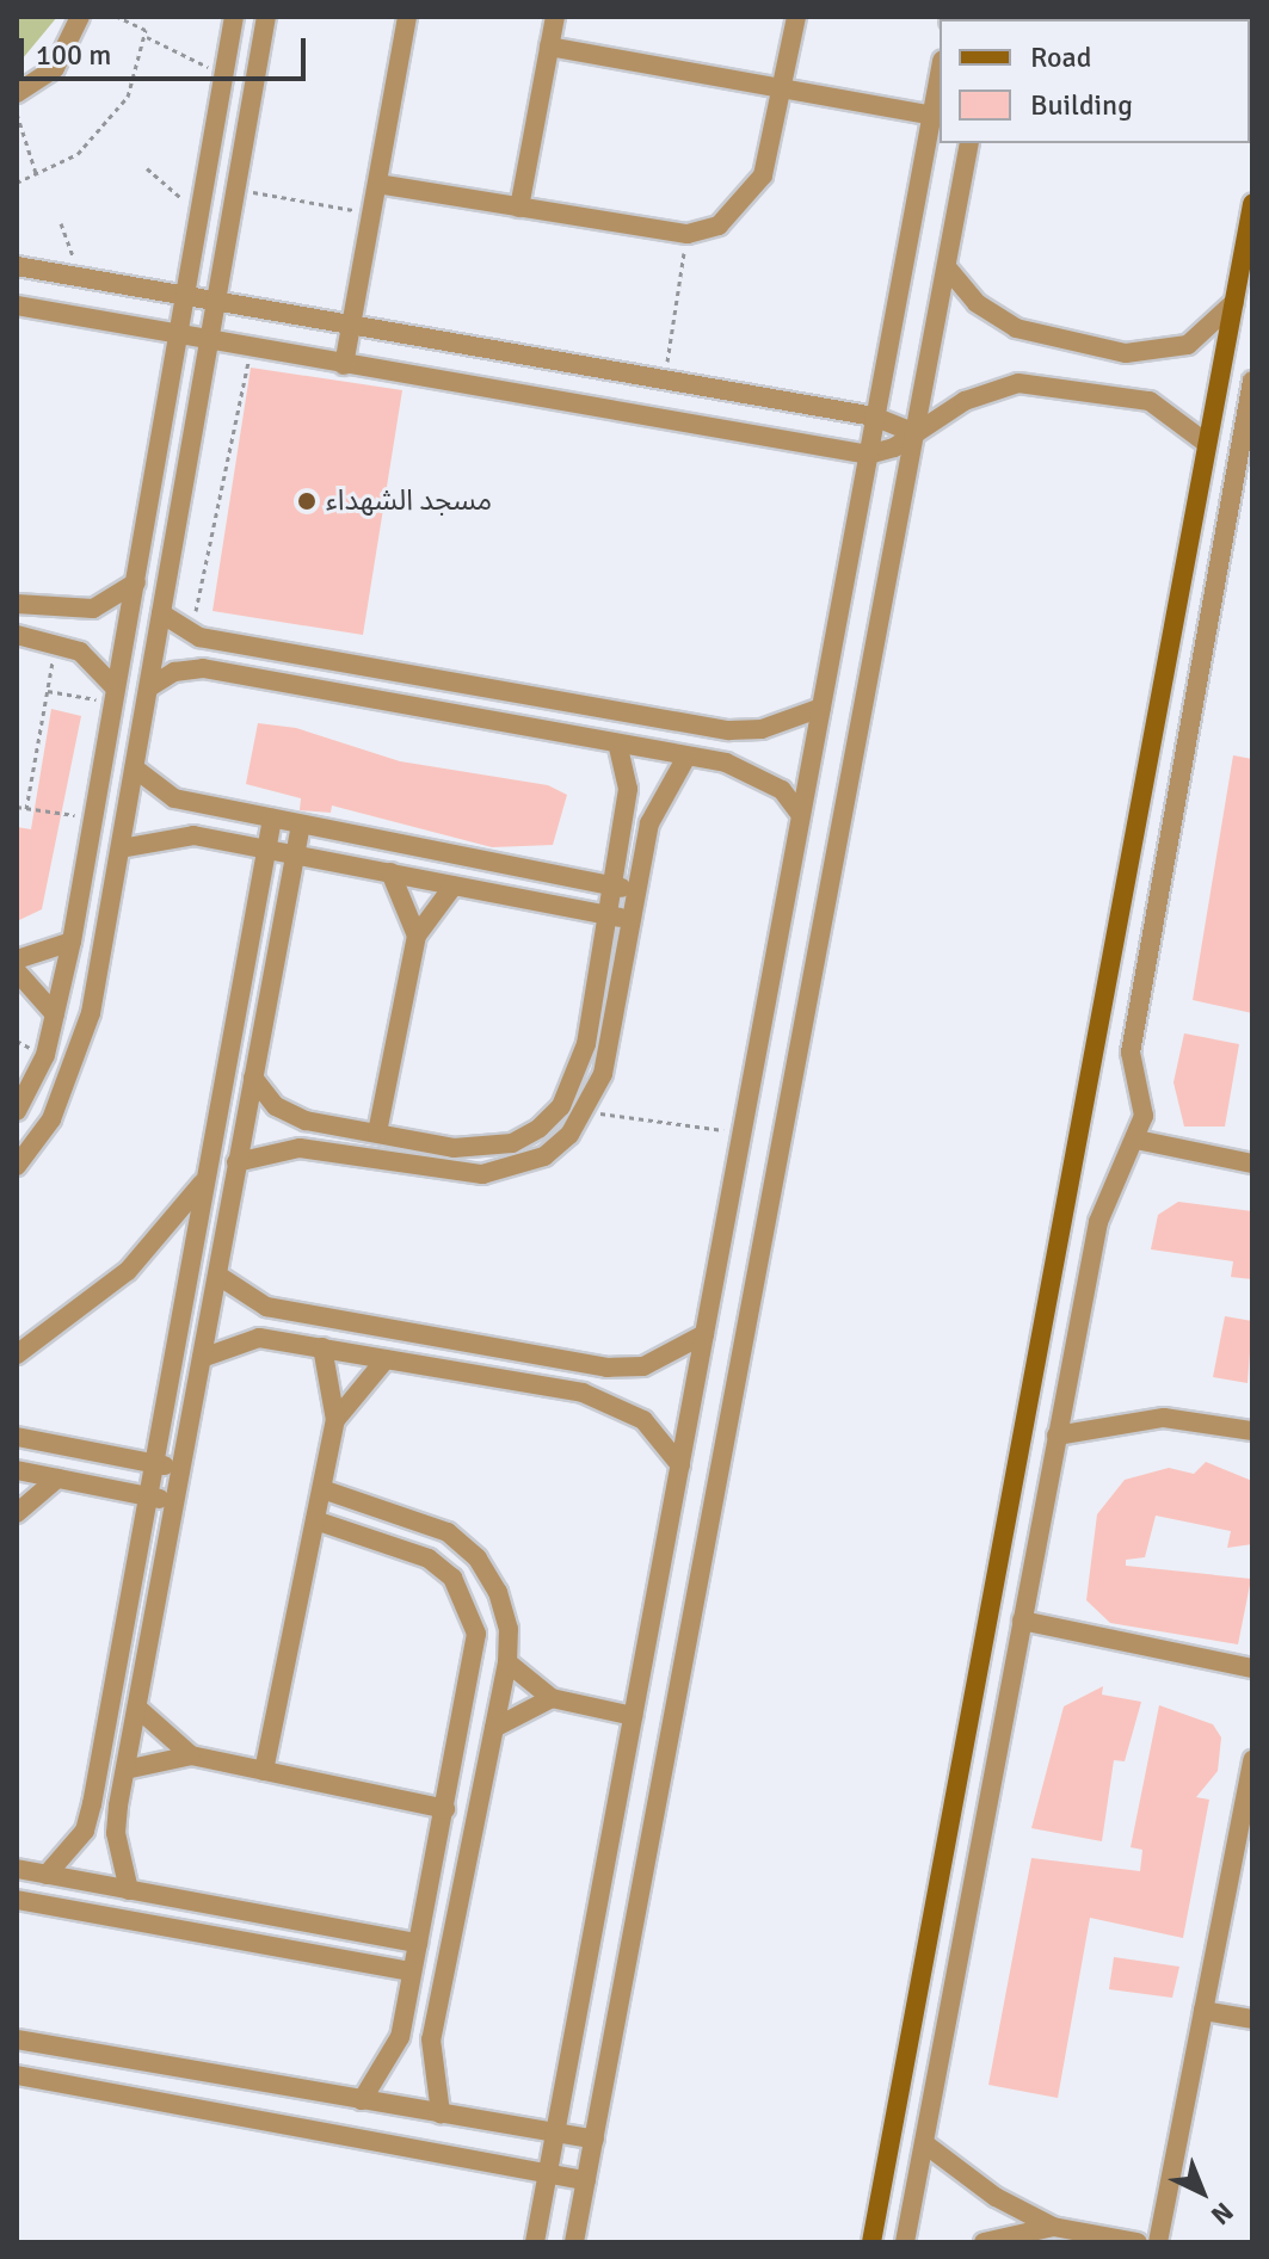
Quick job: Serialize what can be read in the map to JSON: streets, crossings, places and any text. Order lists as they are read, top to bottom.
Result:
{
  "places": ["مسجد الشهداء"],
  "legend": ["Road", "Building"],
  "scale_bar": "100 m",
  "north": "bottom right"
}
